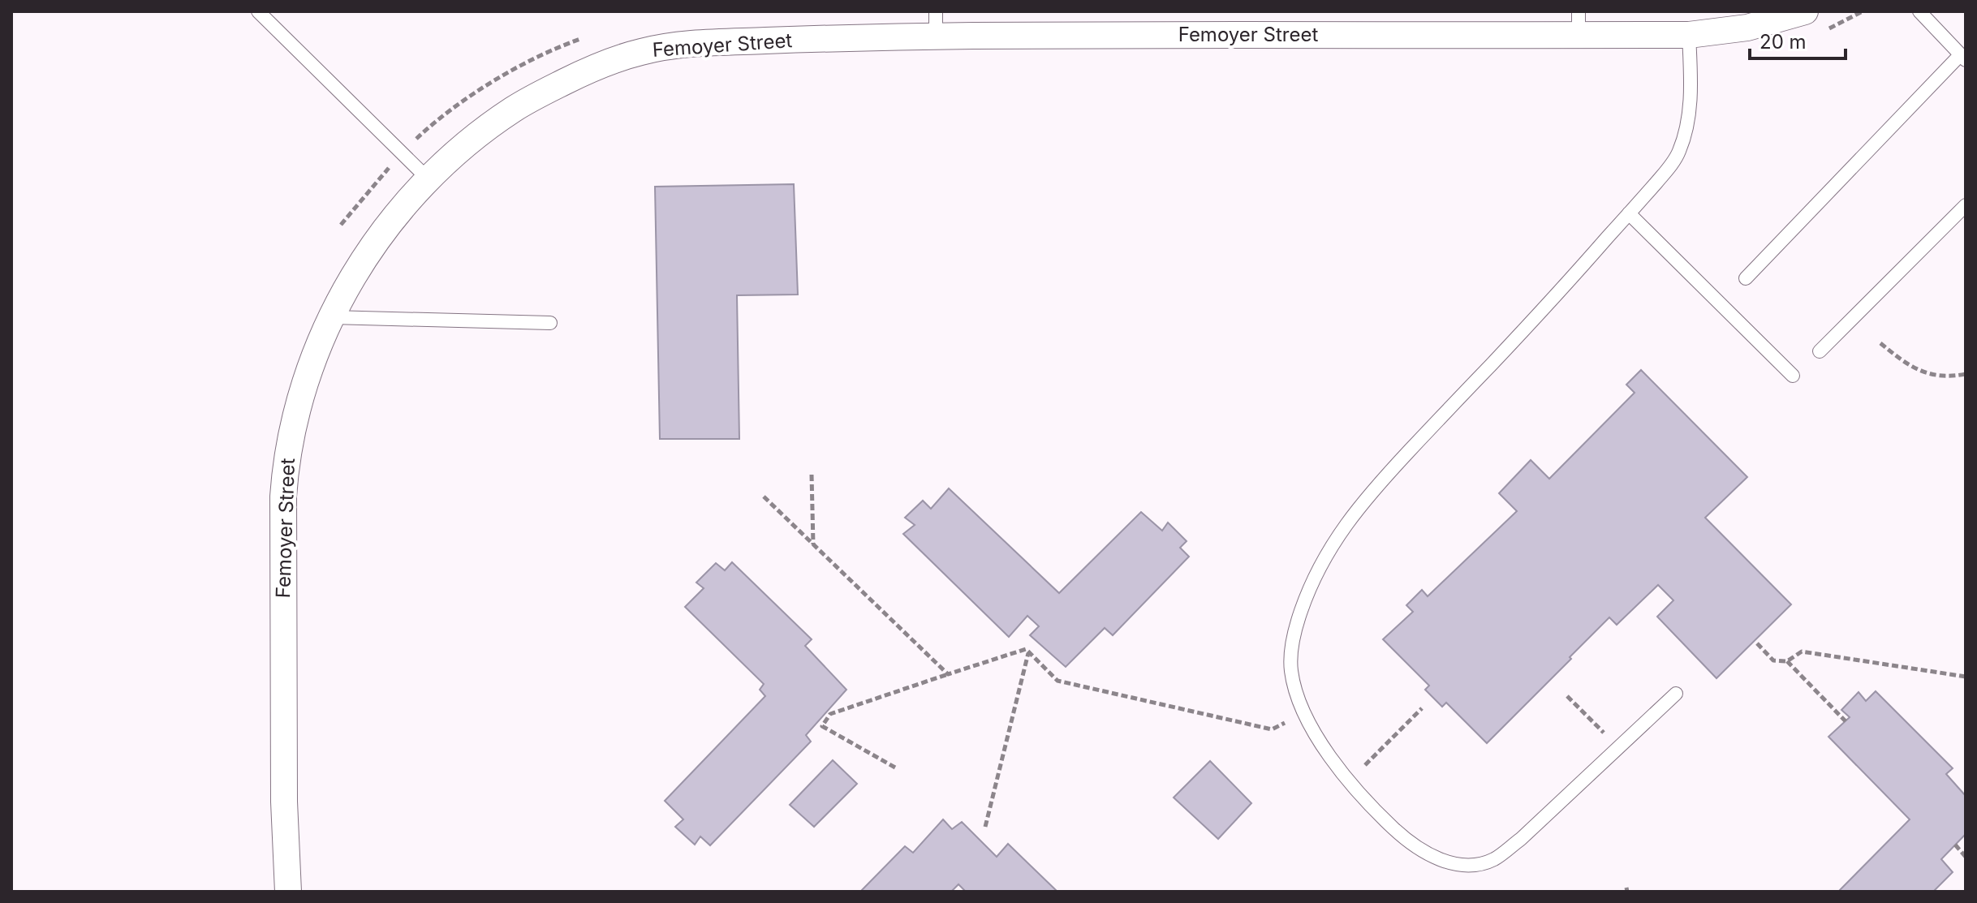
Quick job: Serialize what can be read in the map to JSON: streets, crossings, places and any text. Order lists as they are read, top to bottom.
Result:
{
  "streets": {
    "street": ["Femoyer Street"]
  },
  "scale_bar": "20 m"
}
